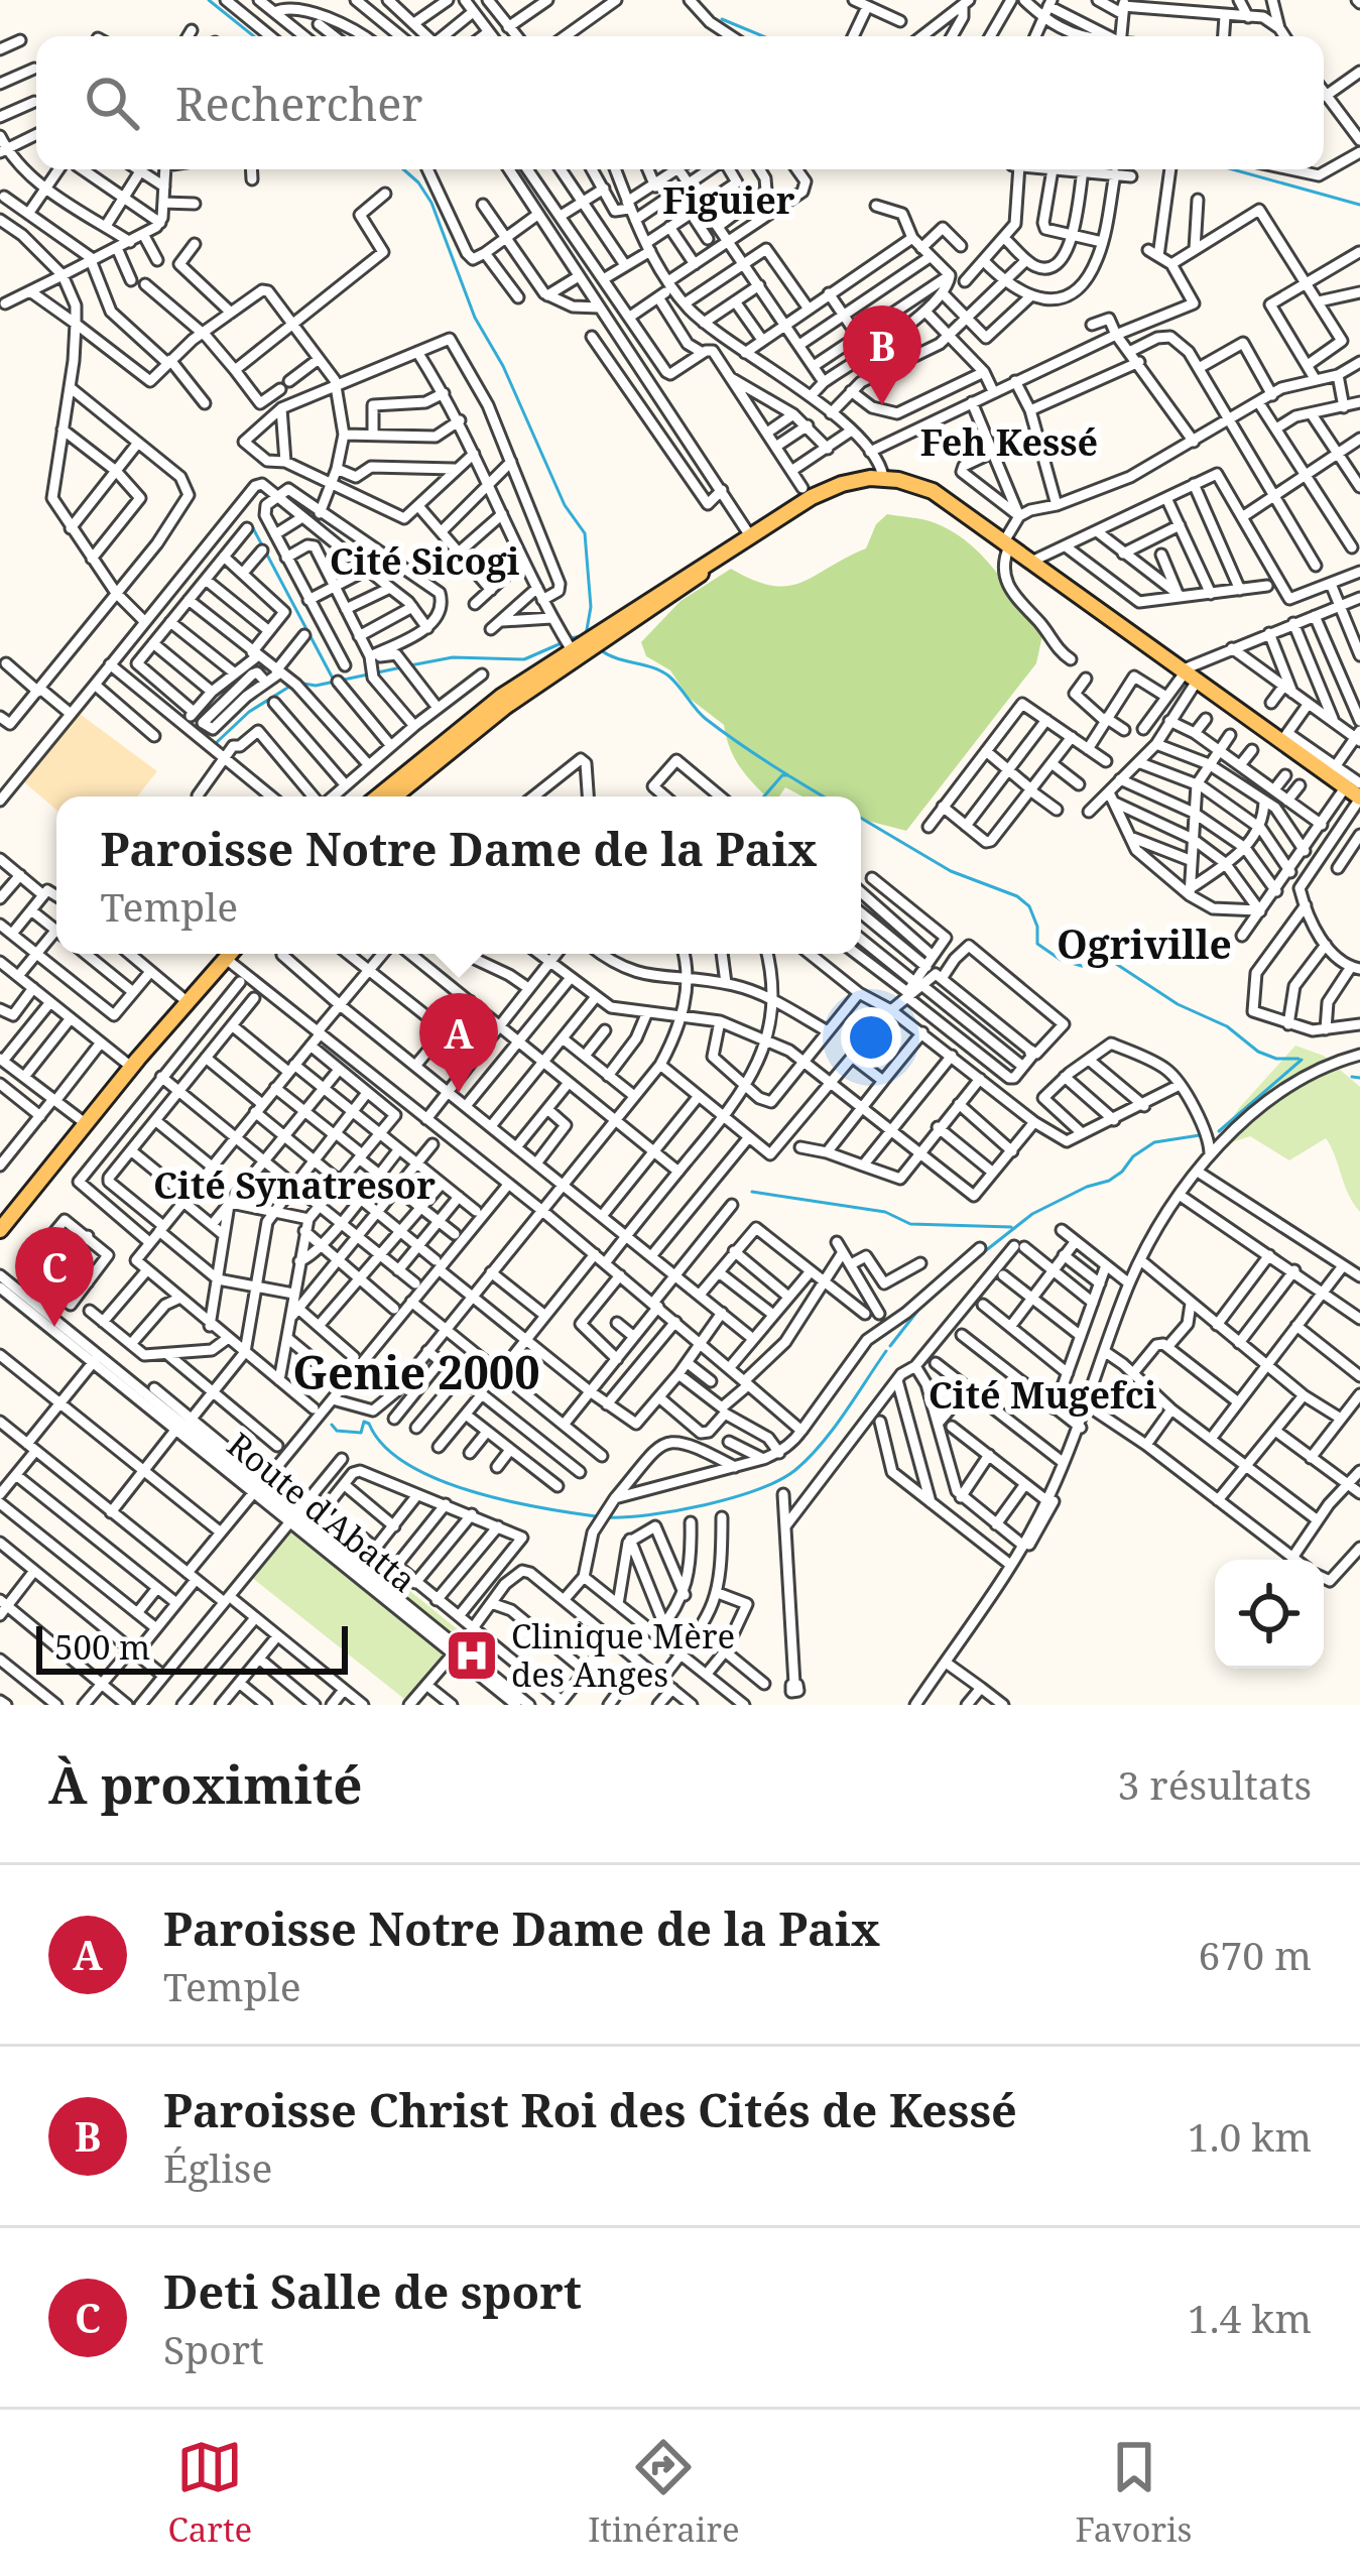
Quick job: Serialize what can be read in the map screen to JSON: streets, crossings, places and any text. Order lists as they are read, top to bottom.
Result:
{
  "streets": {
    "street": ["Route d'Abatta"]
  },
  "districts": [
    "Figuier",
    "Feh Kessé",
    "Cité Sicogi",
    "Ogriville",
    "Cité Synatresor",
    "Genie 2000",
    "Cité Mugefci"
  ],
  "places": {
    "hospital": ["Clinique Mère des Anges"]
  },
  "scale_bar": "500 m",
  "page": {
    "search": "Rechercher",
    "pins": ["B", "A", "C"],
    "popup": ["Paroisse Notre Dame de la Paix", "Temple"],
    "scale": "500 m",
    "heading": ["À proximité", "3 résultats"],
    "list": [
      {
        "mark": "A",
        "name": "Paroisse Notre Dame de la Paix",
        "note": "Temple",
        "value": "670 m"
      },
      {
        "mark": "B",
        "name": "Paroisse Christ Roi des Cités de Kessé",
        "note": "Église",
        "value": "1.0 km"
      },
      {
        "mark": "C",
        "name": "Deti Salle de sport",
        "note": "Sport",
        "value": "1.4 km"
      }
    ],
    "nav": ["Carte", "Itinéraire", "Favoris"]
  }
}
